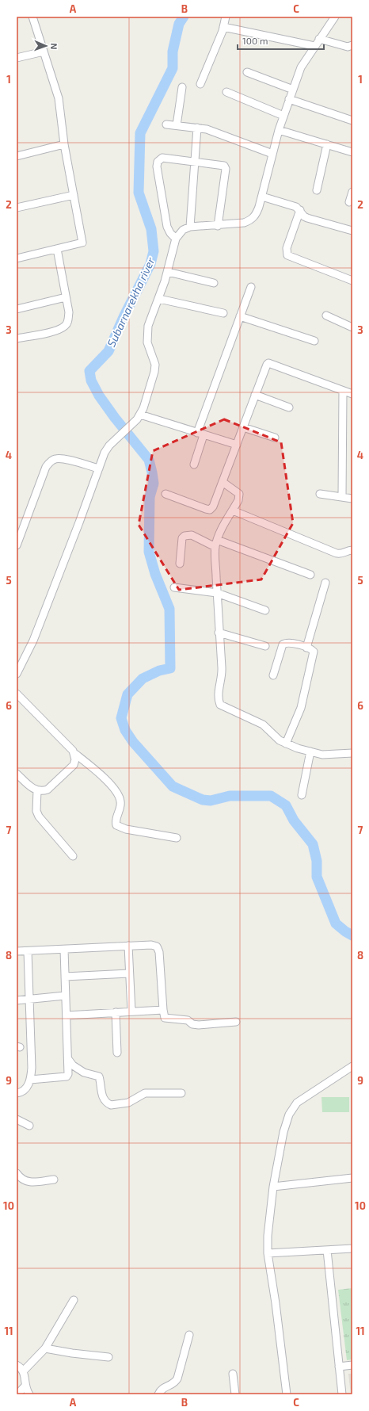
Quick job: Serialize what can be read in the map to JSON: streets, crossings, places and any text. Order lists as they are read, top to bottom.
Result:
{
  "water": ["Subarnarekha river"],
  "scale_bar": "100 m",
  "north": "right",
  "grid": {
    "columns": ["A", "B", "C"],
    "rows": [
      "1",
      "2",
      "3",
      "4",
      "5",
      "6",
      "7",
      "8",
      "9",
      "10",
      "11"
    ]
  }
}
